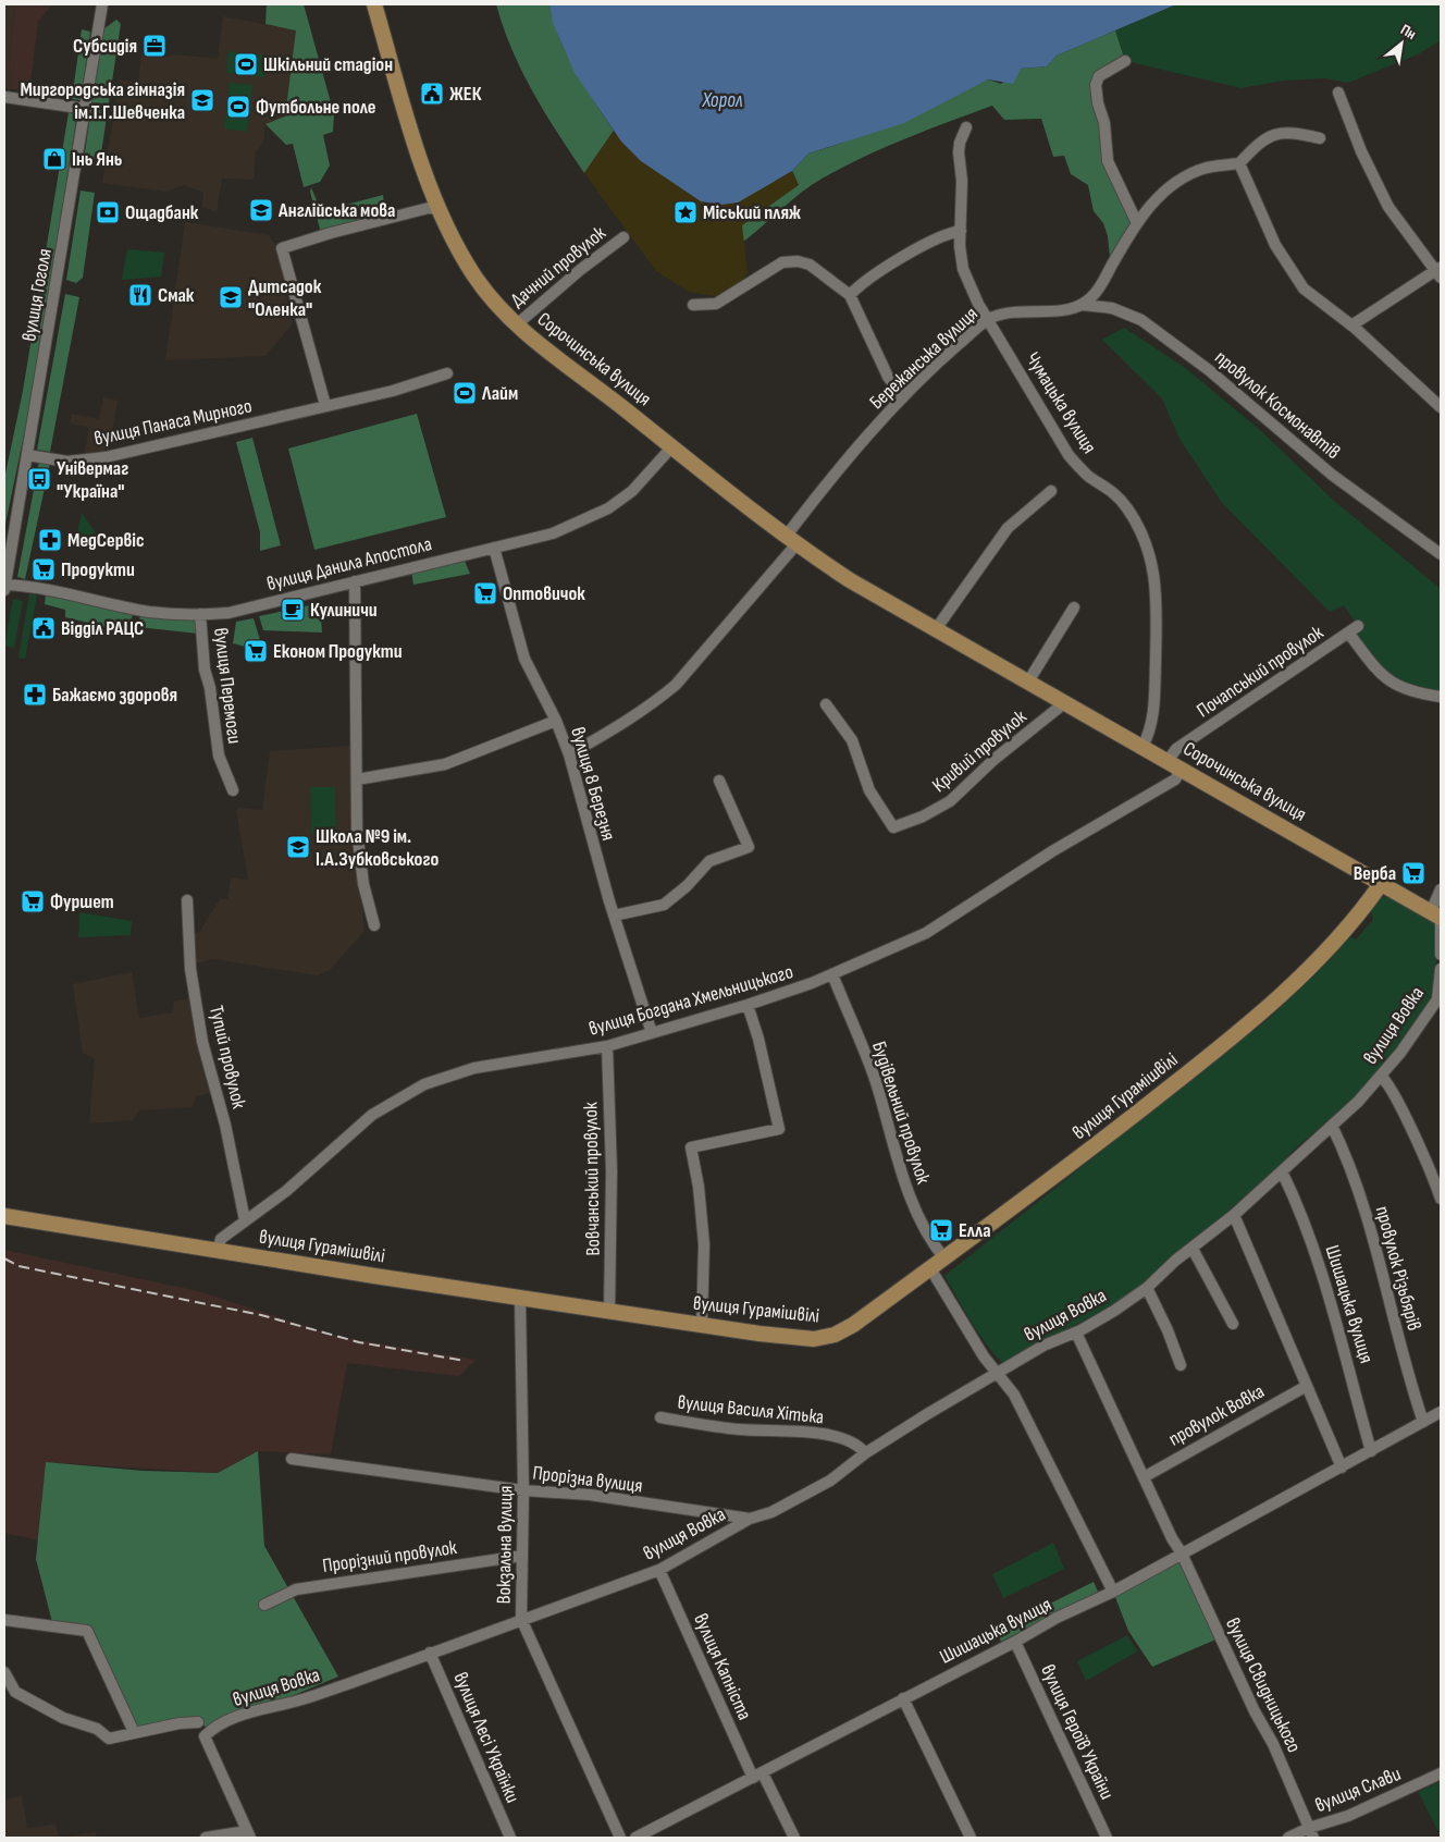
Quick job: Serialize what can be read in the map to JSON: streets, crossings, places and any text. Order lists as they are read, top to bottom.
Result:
{
  "streets": {
    "main road": ["Сорочинська вулиця", "вулиця Гурамішвілі"],
    "street": [
      "Дачний провулок",
      "вулиця Гоголя",
      "Бережанська вулиця",
      "Чумацька вулиця",
      "провулок Космонавтів",
      "вулиця Панаса Мирного",
      "вулиця Данила Апостола",
      "Почапський провулок",
      "вулиця Перемоги",
      "Кривий провулок",
      "вулиця 8 Березня",
      "вулиця Богдана Хмельницького",
      "вулиця Вовка",
      "Тупий провулок",
      "Будівельний провулок",
      "Вовчанський провулок",
      "провулок Різьбярів",
      "Шишацька вулиця",
      "вулиця Василя Хітька",
      "провулок Вовка",
      "Прорізна вулиця",
      "Вокзальна вулиця",
      "Прорізний провулок",
      "вулиця Капніста",
      "вулиця Свидницького",
      "вулиця Героїв України",
      "вулиця Лесі Українки",
      "вулиця Слави"
    ]
  },
  "crossings": [
    ["Дачний провулок", "Сорочинська вулиця"],
    ["вулиця Гоголя", "вулиця Панаса Мирного"],
    ["вулиця Гоголя", "вулиця Данила Апостола"],
    ["Бережанська вулиця", "Сорочинська вулиця"],
    ["Бережанська вулиця", "Чумацька вулиця"],
    ["Бережанська вулиця", "провулок Космонавтів"],
    ["Бережанська вулиця", "вулиця 8 Березня"],
    ["Сорочинська вулиця", "Чумацька вулиця"],
    ["Сорочинська вулиця", "вулиця Данила Апостола"],
    ["Сорочинська вулиця", "Почапський провулок"],
    ["Сорочинська вулиця", "Кривий провулок"],
    ["Сорочинська вулиця", "вулиця Богдана Хмельницького"],
    ["Сорочинська вулиця", "вулиця Гурамішвілі"],
    ["вулиця Данила Апостола", "вулиця Перемоги"],
    ["вулиця Данила Апостола", "вулиця 8 Березня"],
    ["вулиця 8 Березня", "вулиця Богдана Хмельницького"],
    ["вулиця Богдана Хмельницького", "Тупий провулок"],
    ["вулиця Богдана Хмельницького", "вулиця Гурамішвілі"],
    ["вулиця Богдана Хмельницького", "Будівельний провулок"],
    ["вулиця Богдана Хмельницького", "Вовчанський провулок"],
    ["вулиця Вовка", "провулок Різьбярів"],
    ["вулиця Вовка", "Шишацька вулиця"],
    ["вулиця Вовка", "вулиця Василя Хітька"],
    ["вулиця Вовка", "Прорізна вулиця"],
    ["вулиця Вовка", "Вокзальна вулиця"],
    ["вулиця Вовка", "вулиця Капніста"],
    ["вулиця Вовка", "вулиця Свидницького"],
    ["вулиця Вовка", "вулиця Лесі Українки"],
    ["вулиця Гурамішвілі", "Будівельний провулок"],
    ["вулиця Гурамішвілі", "Вовчанський провулок"],
    ["вулиця Гурамішвілі", "Вокзальна вулиця"],
    ["провулок Різьбярів", "Шишацька вулиця"],
    ["Шишацька вулиця", "вулиця Капніста"],
    ["Шишацька вулиця", "вулиця Свидницького"],
    ["Шишацька вулиця", "вулиця Героїв України"],
    ["провулок Вовка", "вулиця Свидницького"],
    ["Прорізна вулиця", "Вокзальна вулиця"],
    ["Вокзальна вулиця", "Прорізний провулок"],
    ["вулиця Свидницького", "вулиця Слави"]
  ],
  "water": ["Хорол"],
  "places": {
    "office": ["Субсидія"],
    "sports": ["Шкільний стадіон", "Футбольне поле", "Лайм"],
    "public building": ["ЖЕК", "Відділ РАЦС"],
    "school or university": [
      "Миргородська гімназія ім.Т.Г.Шевченка",
      "Англійська мова",
      "Дитсадок \"Оленка\"",
      "Школа №9 ім. І.А.Зубковського"
    ],
    "shop": ["Інь Янь"],
    "bank": ["Ощадбанк"],
    "place": ["Міський пляж"],
    "restaurant": ["Смак"],
    "bus stop": ["Універмаг \"Україна\""],
    "pharmacy": ["МедСервіс", "Бажаємо здоровя"],
    "supermarket": [
      "Продукти",
      "Оптовичок",
      "Економ Продукти",
      "Верба",
      "Фуршет",
      "Елла"
    ],
    "cafe": ["Кулиничи"]
  },
  "north": "top right"
}
